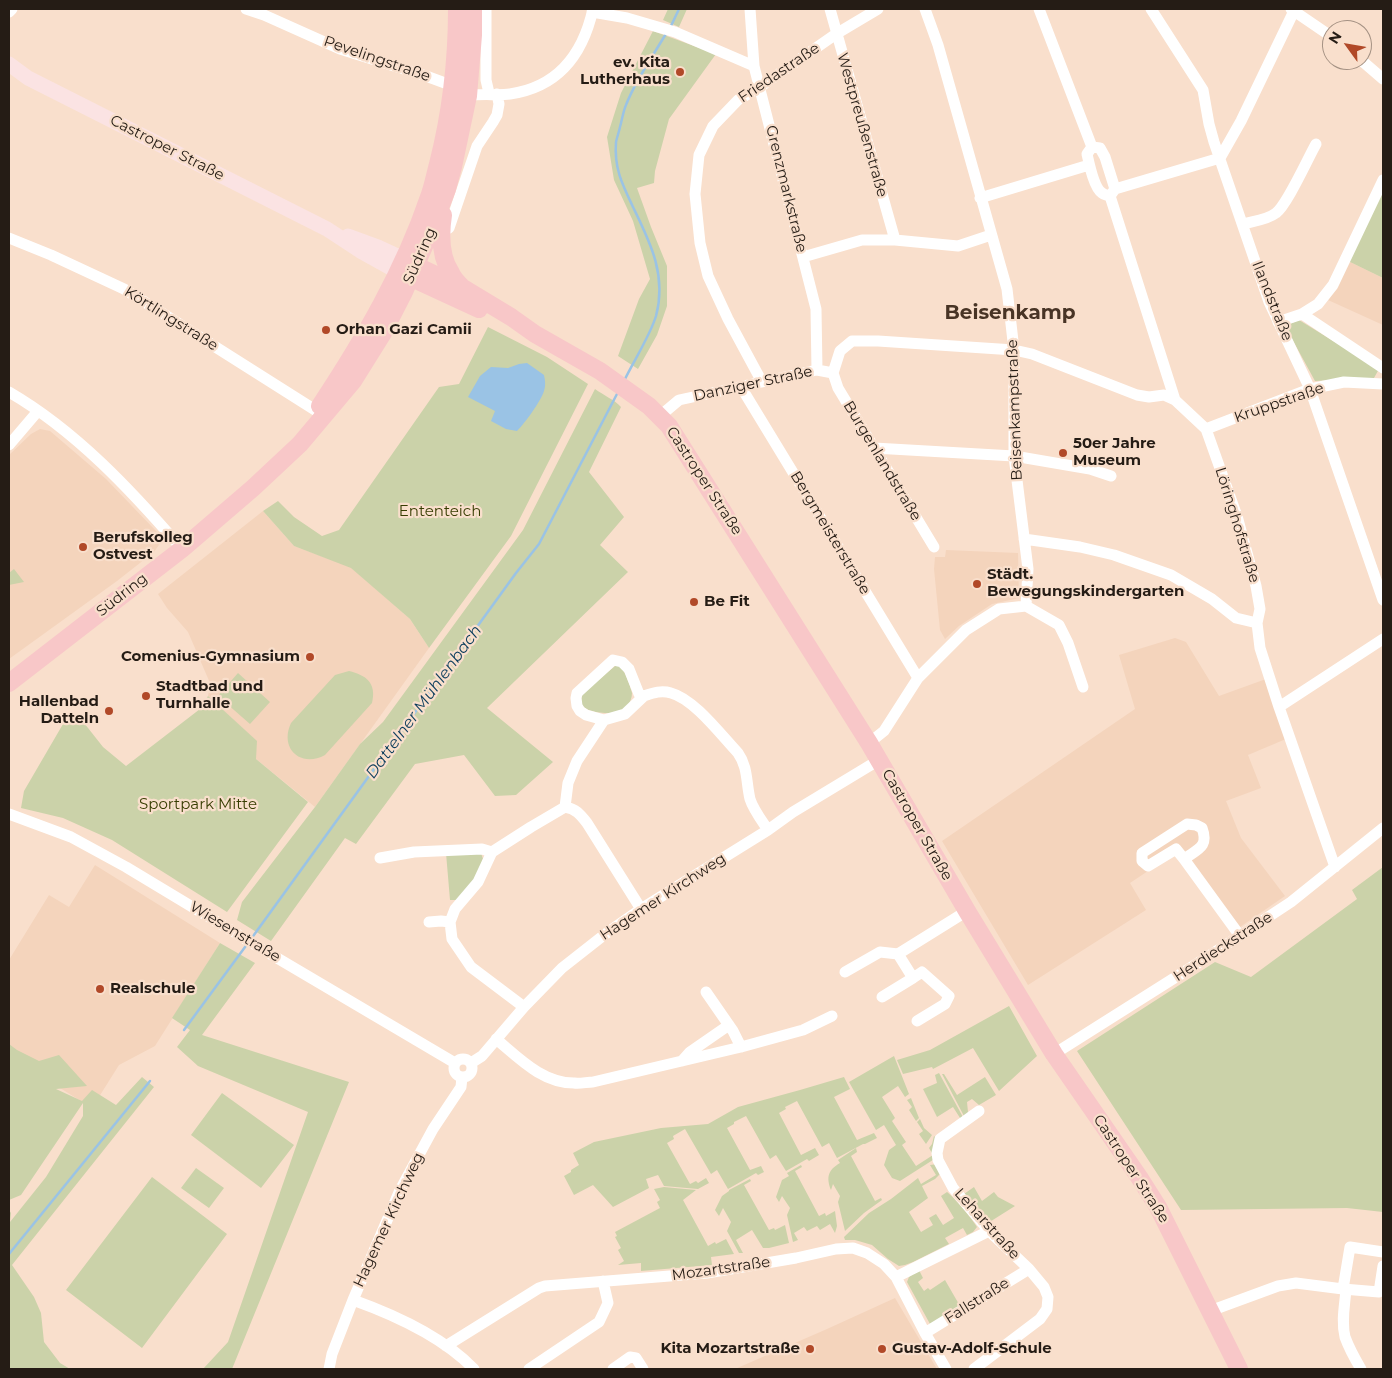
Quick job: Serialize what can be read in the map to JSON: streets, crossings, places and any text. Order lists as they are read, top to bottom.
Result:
{
  "streets": {
    "main road": ["Castroper Straße", "Südring"],
    "street": [
      "Pevelingstraße",
      "Friedastraße",
      "Westpreußenstraße",
      "Grenzmarkstraße",
      "Ilandstraße",
      "Körtlingstraße",
      "Danziger Straße",
      "Kruppstraße",
      "Beisenkampstraße",
      "Burgenlandstraße",
      "Löringhofstraße",
      "Bergmeisterstraße",
      "Hagemer Kirchweg",
      "Wiesenstraße",
      "Herdieckstraße",
      "Leharstraße",
      "Mozartstraße",
      "Fallstraße"
    ]
  },
  "crossings": [
    ["Pevelingstraße", "Südring"],
    ["Friedastraße", "Westpreußenstraße"],
    ["Friedastraße", "Grenzmarkstraße"],
    ["Friedastraße", "Danziger Straße"],
    ["Castroper Straße", "Südring"],
    ["Castroper Straße", "Danziger Straße"],
    ["Castroper Straße", "Hagemer Kirchweg"],
    ["Castroper Straße", "Herdieckstraße"],
    ["Grenzmarkstraße", "Danziger Straße"],
    ["Südring", "Körtlingstraße"],
    ["Ilandstraße", "Kruppstraße"],
    ["Danziger Straße", "Beisenkampstraße"],
    ["Danziger Straße", "Burgenlandstraße"],
    ["Danziger Straße", "Löringhofstraße"],
    ["Danziger Straße", "Bergmeisterstraße"],
    ["Kruppstraße", "Löringhofstraße"],
    ["Löringhofstraße", "Herdieckstraße"],
    ["Hagemer Kirchweg", "Wiesenstraße"],
    ["Leharstraße", "Fallstraße"],
    ["Mozartstraße", "Fallstraße"]
  ],
  "districts": ["Beisenkamp"],
  "water": ["Dattelner Mühlenbach"],
  "parks": ["Ententeich", "Sportpark Mitte"],
  "places": [
    "ev. Kita Lutherhaus",
    "Orhan Gazi Camii",
    "50er Jahre Museum",
    "Berufskolleg Ostvest",
    "Städt. Bewegungskindergarten",
    "Be Fit",
    "Comenius-Gymnasium",
    "Stadtbad und Turnhalle",
    "Hallenbad Datteln",
    "Realschule",
    "Kita Mozartstraße",
    "Gustav-Adolf-Schule"
  ],
  "north": "top left"
}
